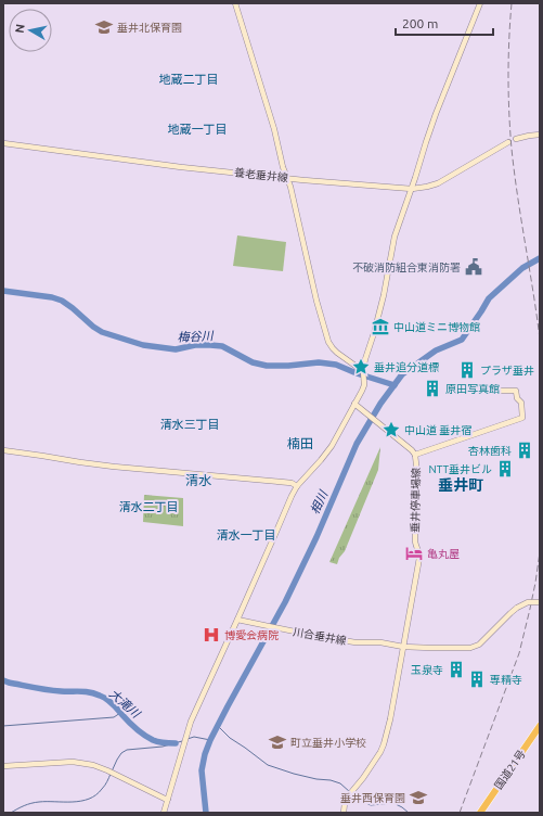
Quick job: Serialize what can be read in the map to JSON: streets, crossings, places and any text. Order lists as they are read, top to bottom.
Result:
{
  "streets": {
    "highway": ["国道21号"],
    "street": ["養老垂井線", "垂井停車場線", "川合垂井線"]
  },
  "crossings": [
    ["垂井停車場線", "川合垂井線"]
  ],
  "districts": [
    "地蔵二丁目",
    "地蔵一丁目",
    "清水三丁目",
    "楠田",
    "清水",
    "垂井町",
    "清水二丁目",
    "清水一丁目"
  ],
  "water": ["梅谷川", "相川", "大滝川"],
  "places": {
    "school or university": ["垂井北保育園", "町立垂井小学校", "垂井西保育園"],
    "public building": ["不破消防組合東消防署"],
    "museum": ["中山道ミニ博物館"],
    "place": ["垂井追分道標", "中山道 垂井宿"],
    "building": [
      "プラザ垂井",
      "原田写真館",
      "杏林歯科",
      "NTT垂井ビル",
      "玉泉寺",
      "専精寺"
    ],
    "hotel": ["亀丸屋"],
    "hospital": ["博愛会病院"]
  },
  "scale_bar": "200 m",
  "north": "left"
}
